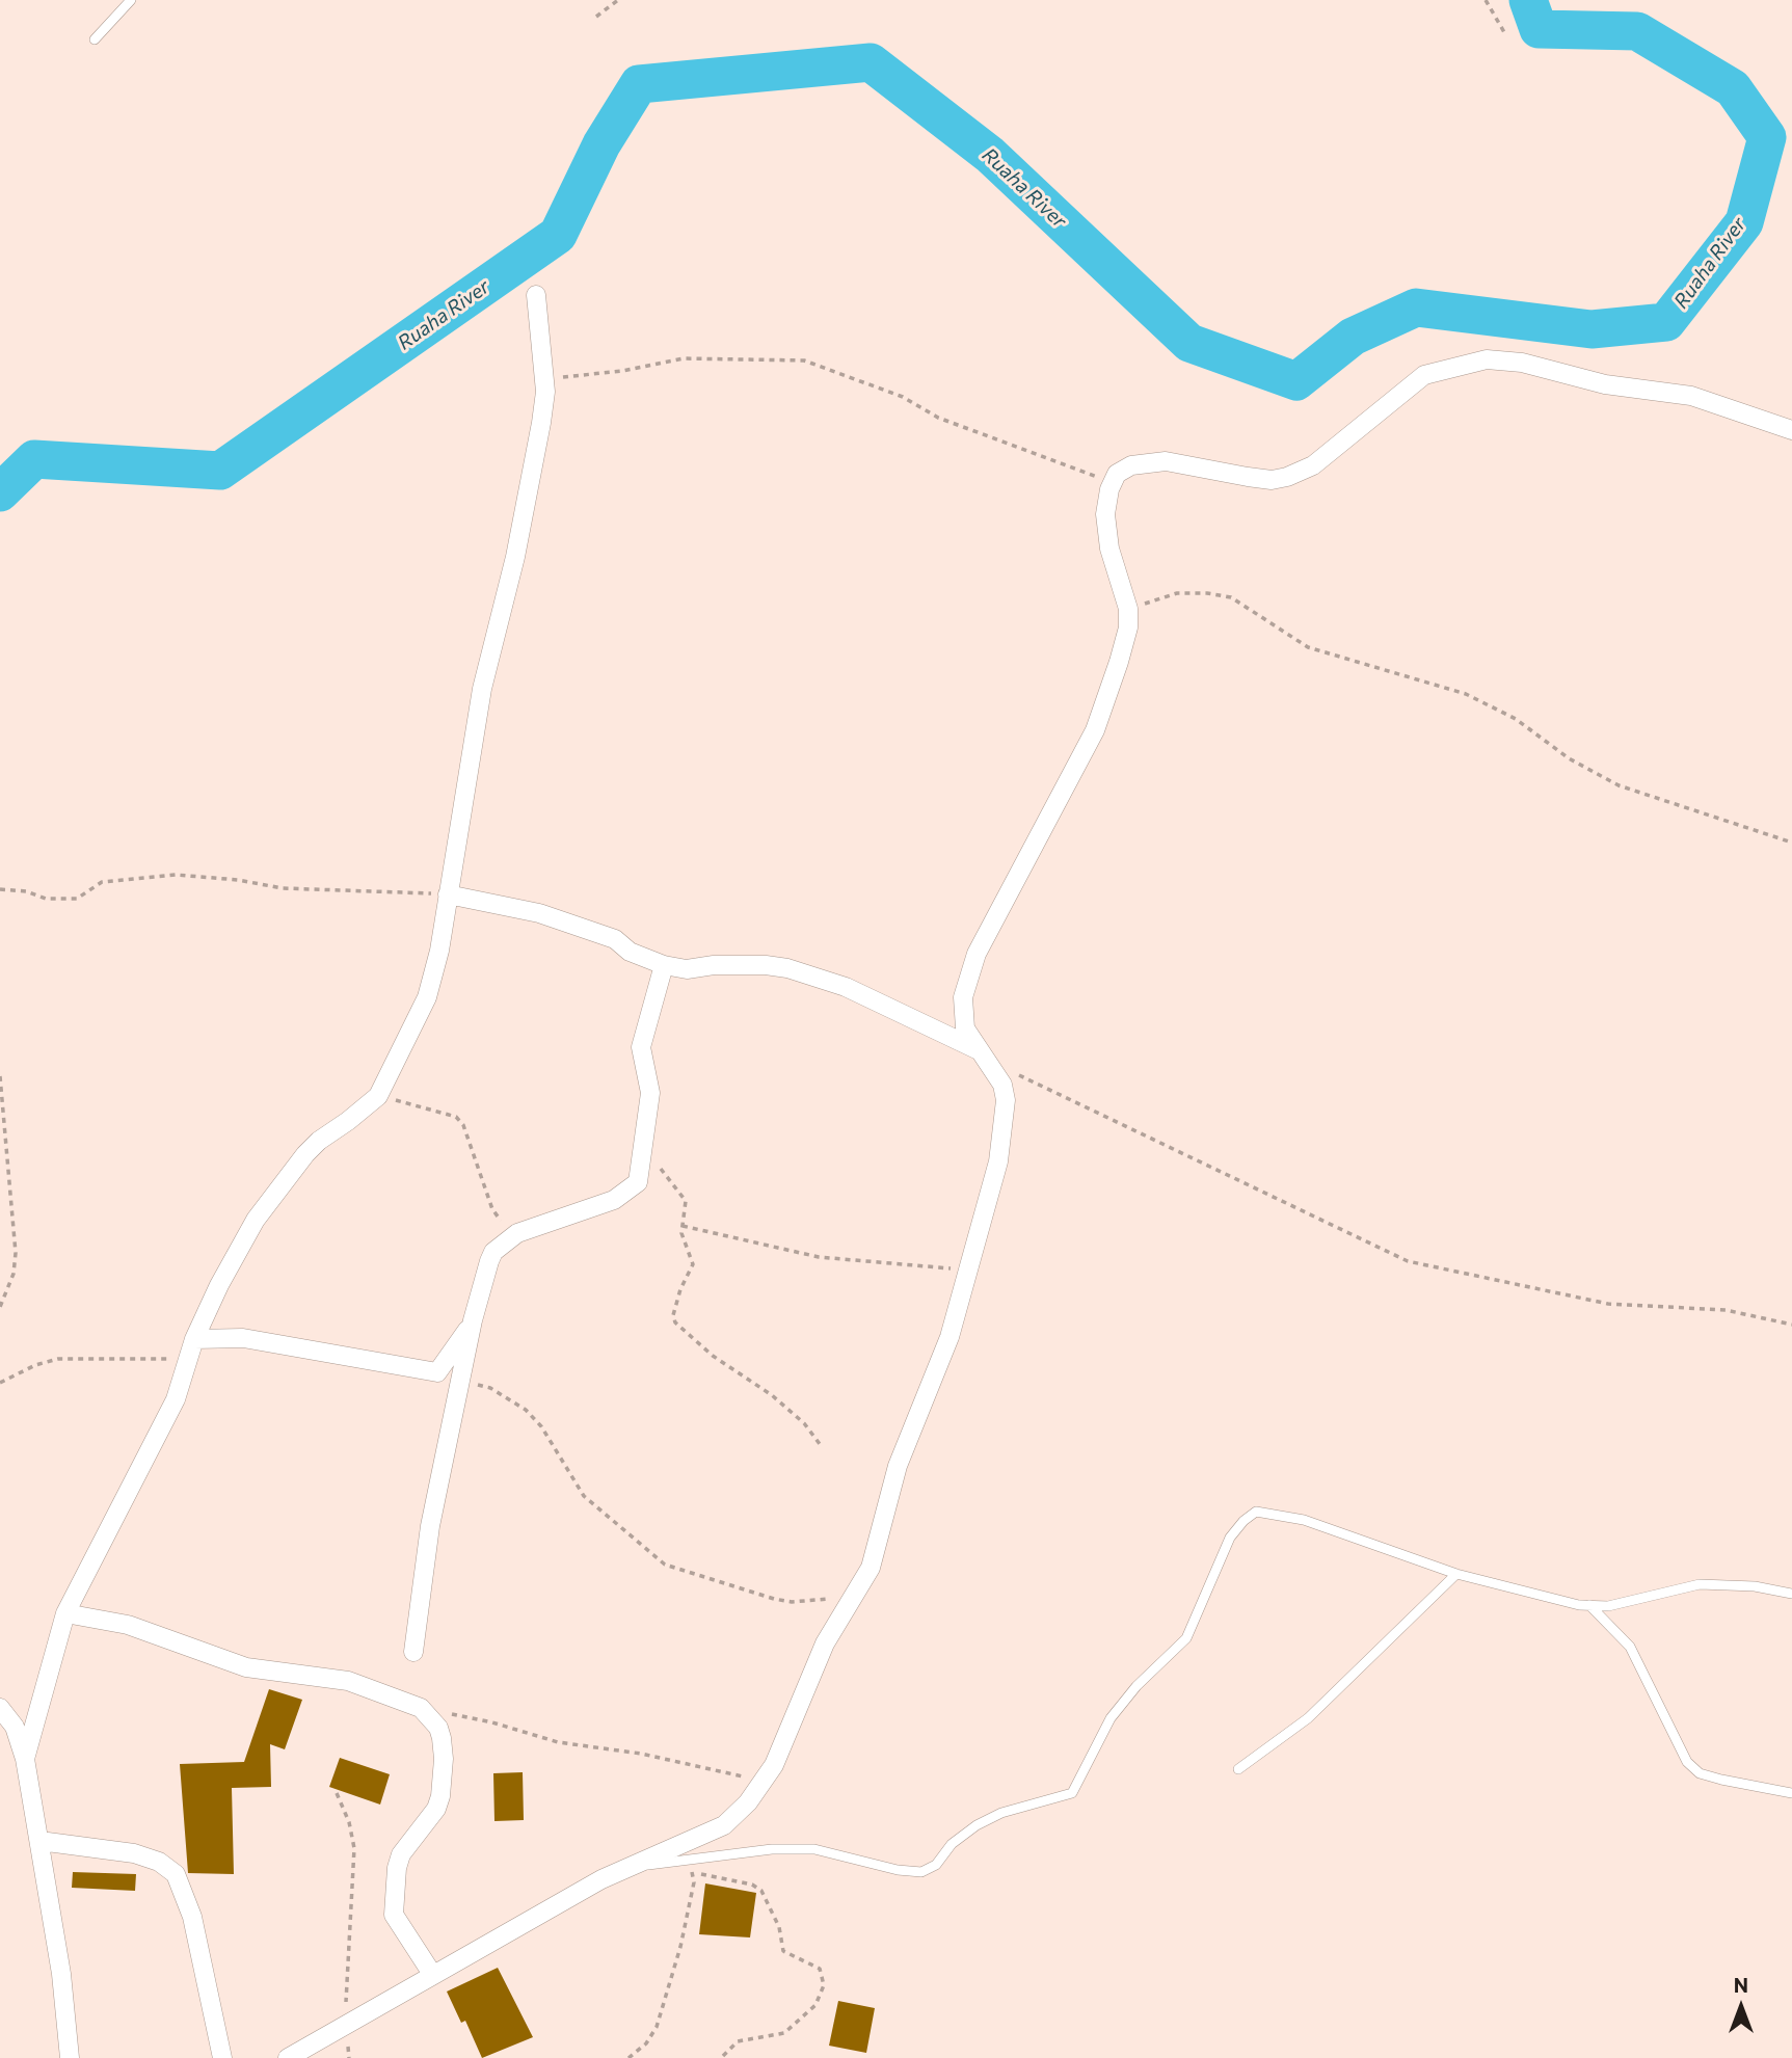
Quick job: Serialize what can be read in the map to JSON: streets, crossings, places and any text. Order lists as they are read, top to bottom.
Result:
{
  "water": ["Ruaha River"],
  "north": "top"
}
